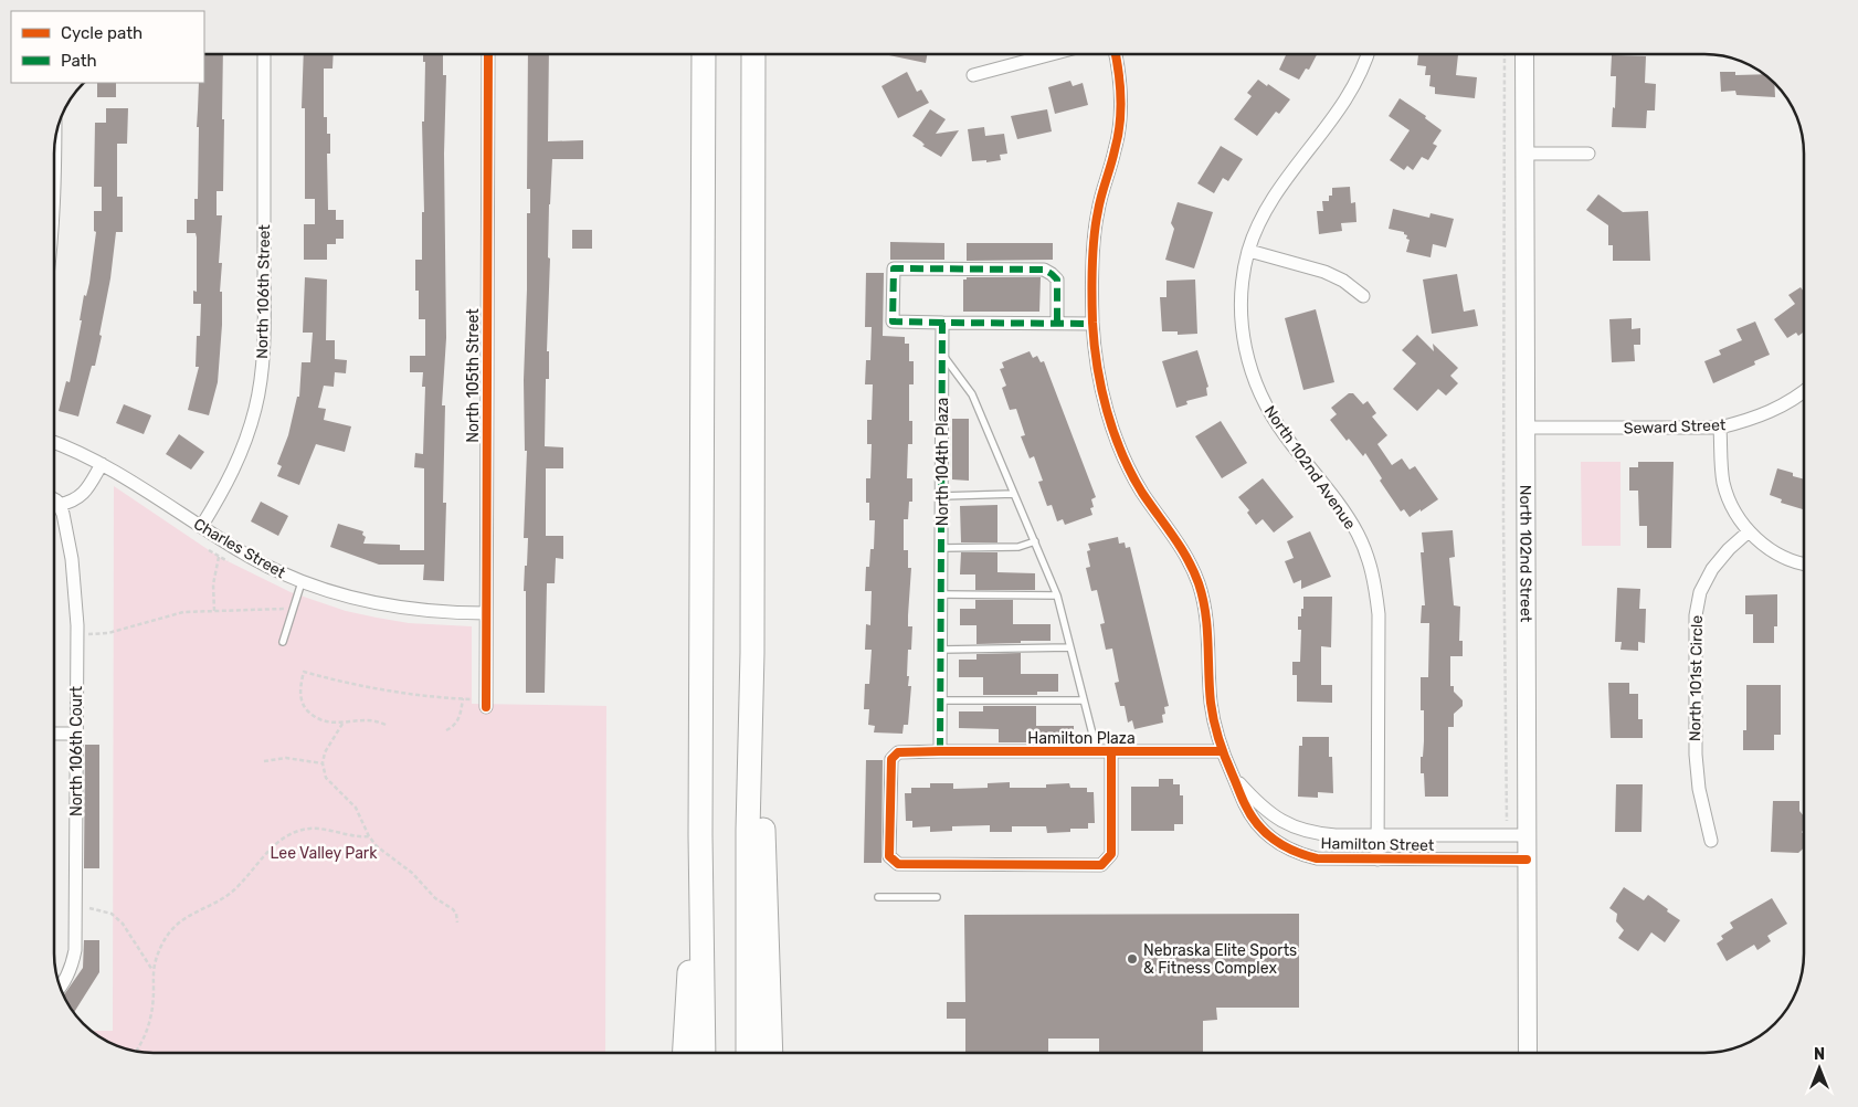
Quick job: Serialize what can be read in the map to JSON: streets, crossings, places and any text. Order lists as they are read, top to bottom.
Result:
{
  "streets": {
    "main road": ["North 102nd Street"],
    "street": [
      "North 106th Street",
      "North 105th Street",
      "Seward Street",
      "North 104th Plaza",
      "North 102nd Avenue",
      "Charles Street",
      "North 101st Circle",
      "Hamilton Plaza",
      "North 106th Court",
      "Hamilton Street"
    ]
  },
  "crossings": [
    ["North 106th Street", "Charles Street"],
    ["North 105th Street", "Charles Street"],
    ["Seward Street", "North 102nd Street"],
    ["North 104th Plaza", "Hamilton Plaza"],
    ["North 102nd Avenue", "Hamilton Street"],
    ["North 102nd Street", "Hamilton Street"]
  ],
  "parks": ["Lee Valley Park"],
  "places": ["Nebraska Elite Sports & Fitness Complex"],
  "legend": ["Cycle path", "Path"],
  "north": "top"
}
